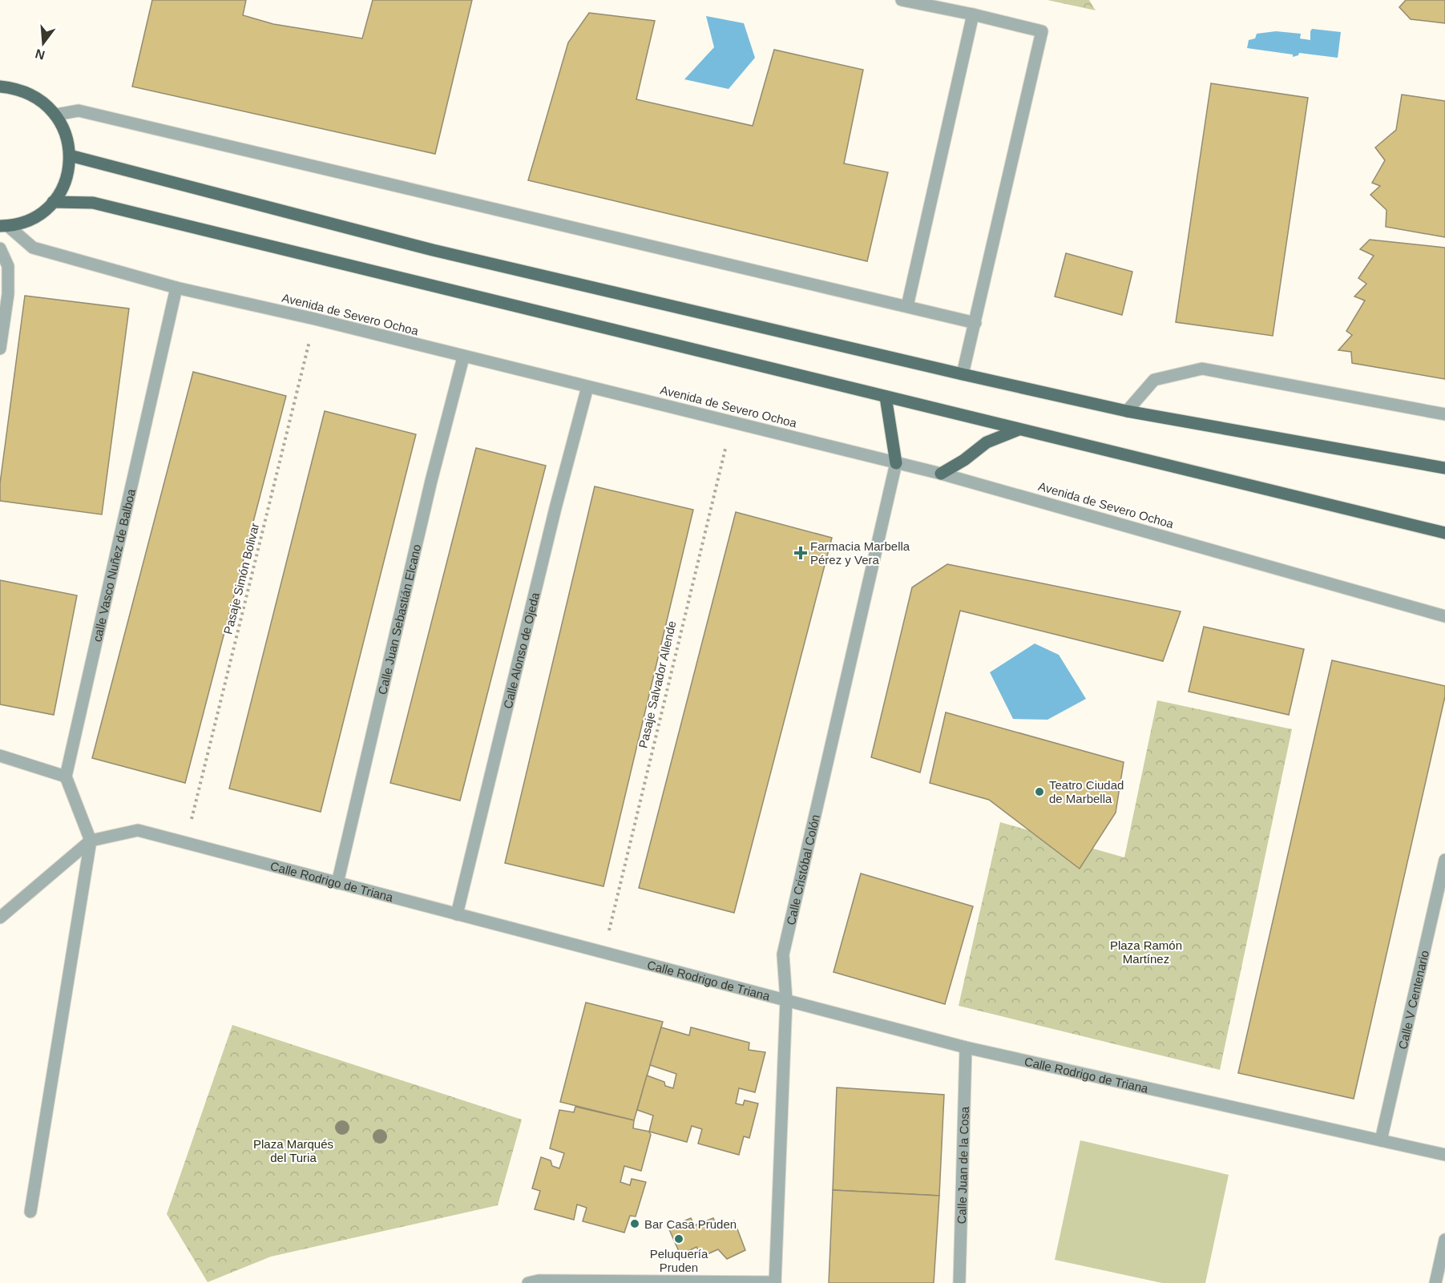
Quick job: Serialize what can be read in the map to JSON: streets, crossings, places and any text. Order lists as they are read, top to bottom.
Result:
{
  "streets": {
    "street": [
      "Avenida de Severo Ochoa",
      "calle Vasco Nuñez de Balboa",
      "Calle Juan Sebastián Elcano",
      "Calle Alonso de Ojeda",
      "Calle Cristóbal Colón",
      "Calle Rodrigo de Triana",
      "Calle V Centenario",
      "Calle Juan de la Cosa"
    ],
    "path": ["Pasaje Simón Bolivar", "Pasaje Salvador Allende"]
  },
  "crossings": [
    ["Avenida de Severo Ochoa", "calle Vasco Nuñez de Balboa"],
    ["Avenida de Severo Ochoa", "Pasaje Simón Bolivar"],
    ["Avenida de Severo Ochoa", "Calle Juan Sebastián Elcano"],
    ["Avenida de Severo Ochoa", "Calle Alonso de Ojeda"],
    ["Avenida de Severo Ochoa", "Pasaje Salvador Allende"],
    ["Avenida de Severo Ochoa", "Calle Cristóbal Colón"],
    ["Pasaje Simón Bolivar", "Calle Rodrigo de Triana"],
    ["Calle Juan Sebastián Elcano", "Calle Rodrigo de Triana"],
    ["Calle Alonso de Ojeda", "Calle Rodrigo de Triana"],
    ["Pasaje Salvador Allende", "Calle Rodrigo de Triana"],
    ["Calle Cristóbal Colón", "Calle Rodrigo de Triana"],
    ["Calle Rodrigo de Triana", "Calle V Centenario"],
    ["Calle Rodrigo de Triana", "Calle Juan de la Cosa"]
  ],
  "parks": ["Plaza Ramón Martínez", "Plaza Marqués del Turia"],
  "places": {
    "health": ["Farmacia Marbella Pérez y Vera"],
    "other": ["Teatro Ciudad de Marbella", "Bar Casa Pruden", "Peluquería Pruden"]
  },
  "north": "bottom"
}
